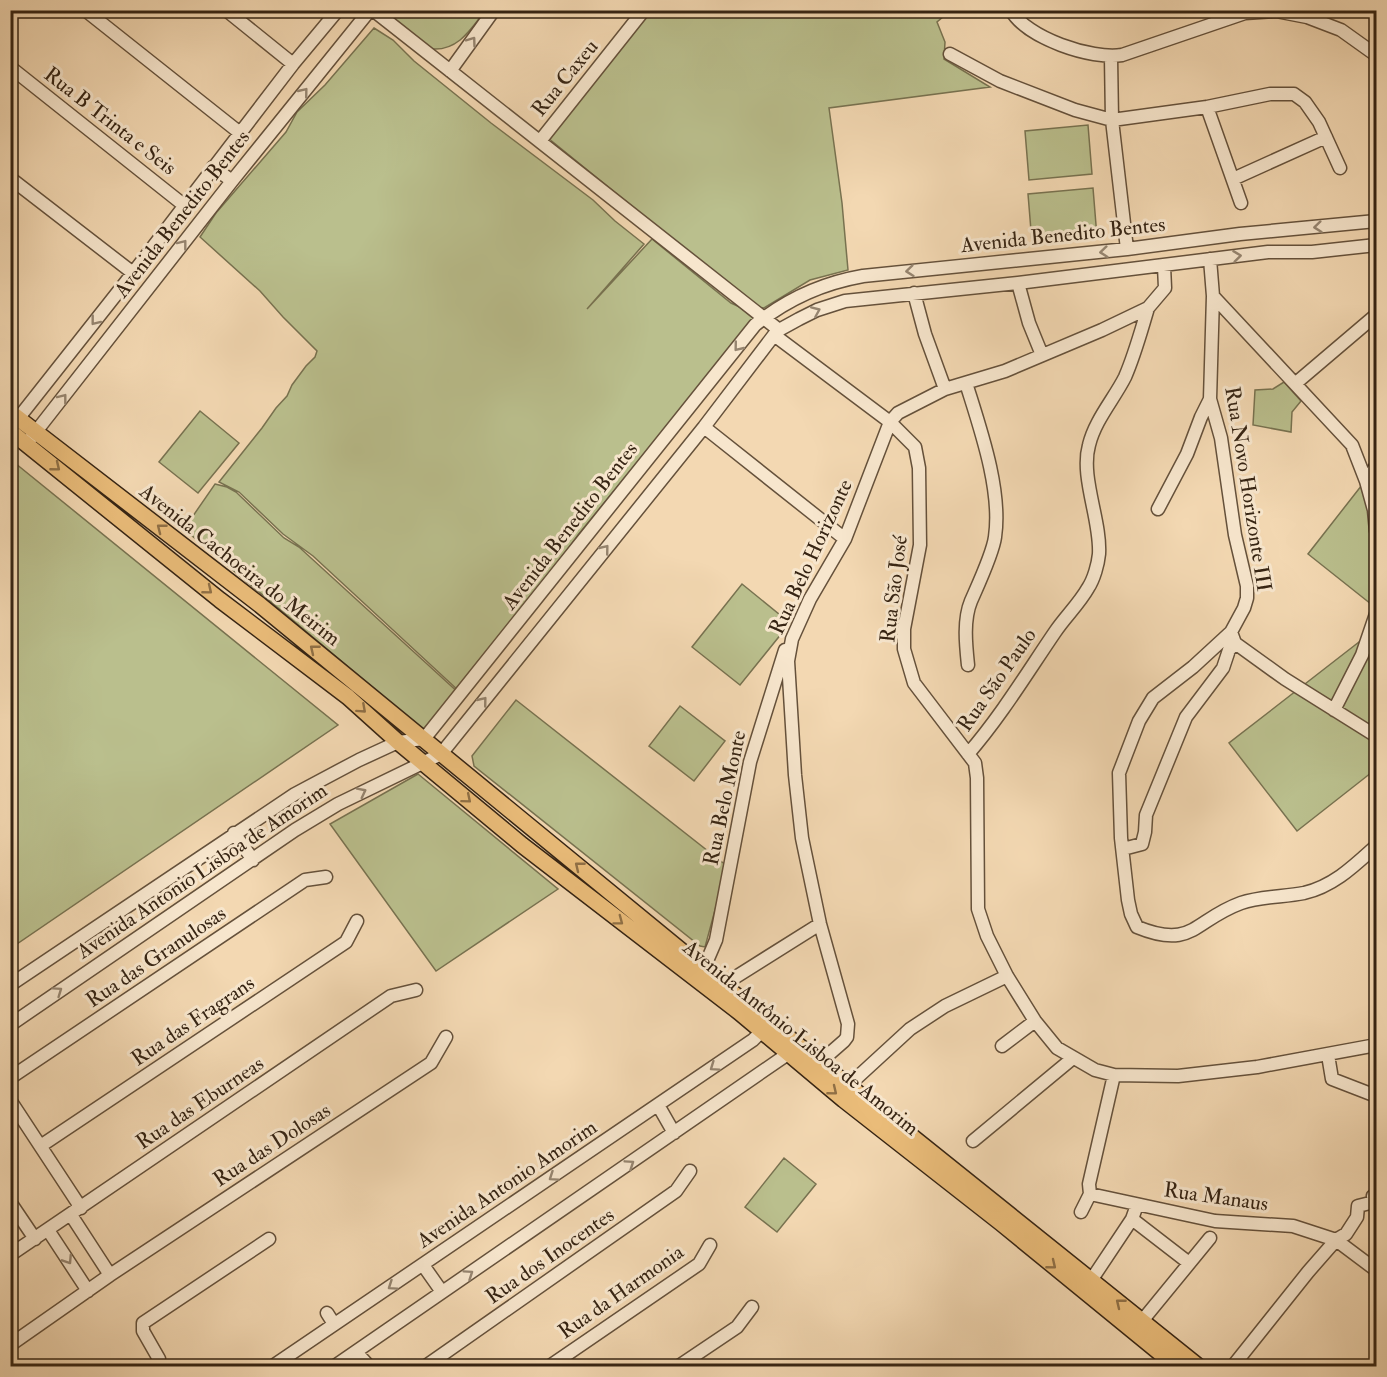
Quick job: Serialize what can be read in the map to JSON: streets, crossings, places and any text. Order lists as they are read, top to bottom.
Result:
{
  "streets": {
    "main road": ["Avenida Cachoeira do Meirim", "Avenida Antônio Lisboa de Amorim"],
    "street": [
      "Rua Caxeu",
      "Rua B Trinta e Seis",
      "Avenida Benedito Bentes",
      "Rua Novo Horizonte III",
      "Rua Belo Horizonte",
      "Rua São José",
      "Rua São Paulo",
      "Rua Belo Monte",
      "Avenida Antonio Lisboa de Amorim",
      "Rua das Granulosas",
      "Rua das Fragrans",
      "Rua das Eburneas",
      "Rua das Dolosas",
      "Avenida Antonio Amorim",
      "Rua Manaus",
      "Rua dos Inocentes",
      "Rua da Harmonia"
    ]
  },
  "crossings": [
    ["Rua Caxeu", "Avenida Benedito Bentes"],
    ["Rua B Trinta e Seis", "Avenida Benedito Bentes"],
    ["Avenida Benedito Bentes", "Rua Novo Horizonte III"],
    ["Avenida Benedito Bentes", "Avenida Cachoeira do Meirim"],
    ["Avenida Benedito Bentes", "Rua São José"],
    ["Avenida Benedito Bentes", "Avenida Antônio Lisboa de Amorim"],
    ["Rua Belo Horizonte", "Rua São José"],
    ["Rua Belo Horizonte", "Rua Belo Monte"],
    ["Rua Belo Horizonte", "Avenida Antônio Lisboa de Amorim"],
    ["Avenida Cachoeira do Meirim", "Avenida Antonio Lisboa de Amorim"],
    ["Avenida Cachoeira do Meirim", "Avenida Antônio Lisboa de Amorim"],
    ["Rua São José", "Rua São Paulo"],
    ["Rua Belo Monte", "Avenida Antônio Lisboa de Amorim"],
    ["Avenida Antonio Lisboa de Amorim", "Avenida Antônio Lisboa de Amorim"],
    ["Avenida Antônio Lisboa de Amorim", "Avenida Antonio Amorim"]
  ]
}
